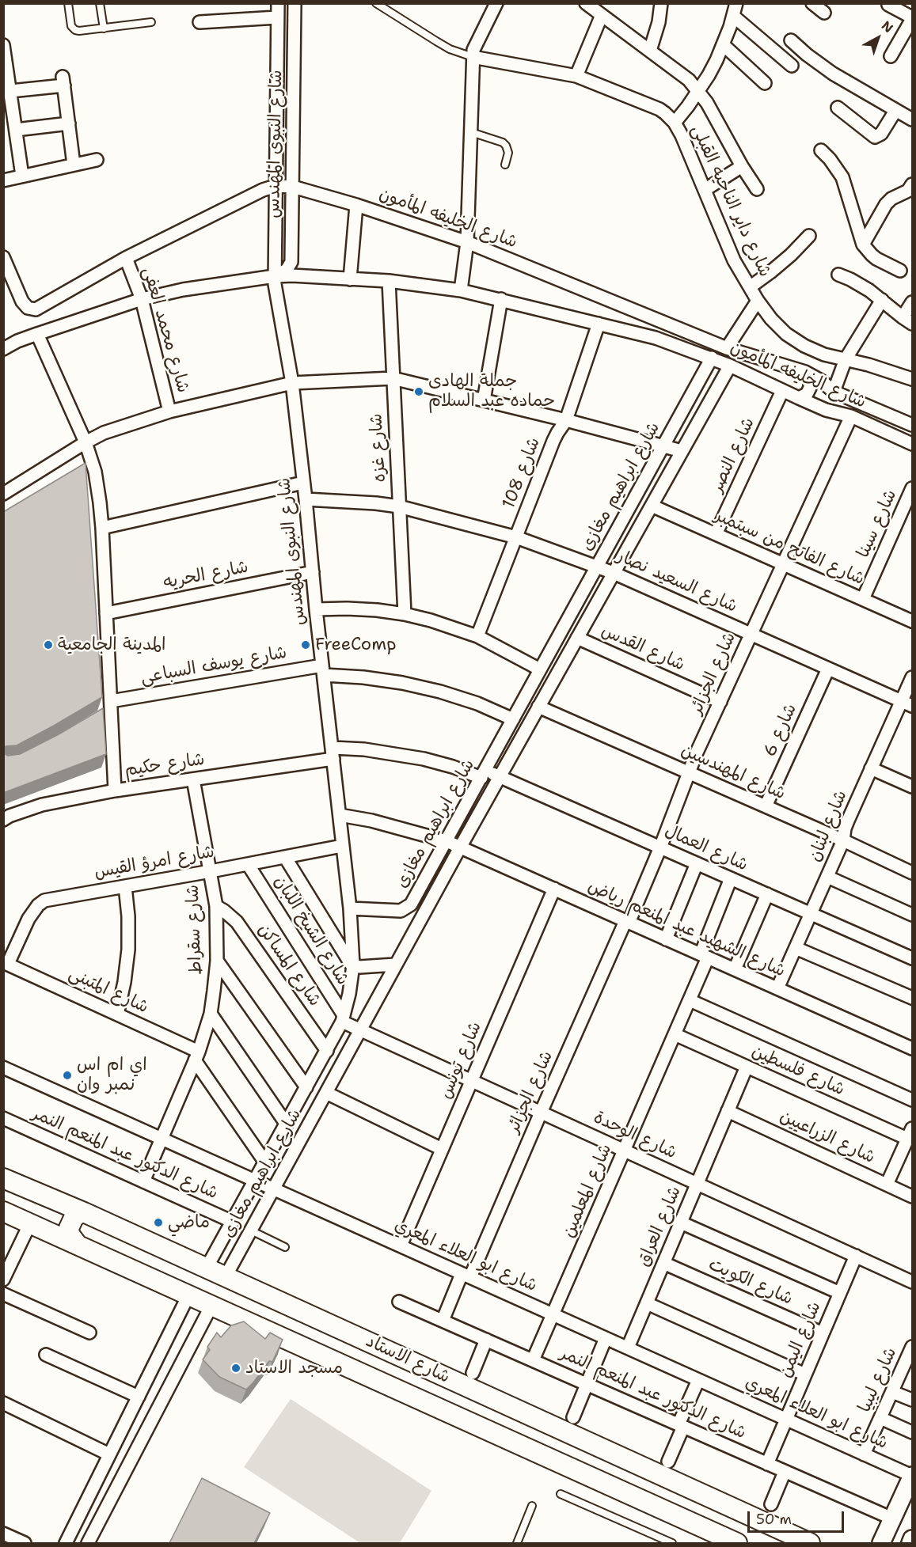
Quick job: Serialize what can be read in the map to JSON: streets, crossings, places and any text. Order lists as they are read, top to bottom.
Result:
{
  "streets": {
    "main road": ["شارع الاستاد"],
    "street": [
      "شارع النبوى المهندس",
      "شارع داير الناحيه القبلى",
      "شارع الخليفه المأمون",
      "شارع محمد العفى",
      "شارع غزه",
      "شارع النصر",
      "شارع 108",
      "شارع ابراهيم مغازى",
      "شارع سينا",
      "شارع الفاتح من سبتمبر",
      "شارع الحريه",
      "شارع السعيد نصار",
      "شارع القدس",
      "شارع يوسف السباعى",
      "شارع الجزائر",
      "شارع 6",
      "شارع حكيم",
      "شارع المهندسين",
      "شارع لبنان",
      "شارع العمال",
      "شارع امرؤ القيس",
      "شارع الشهيد عبد المنعم رياض",
      "شارع سقراط",
      "شارع الشيخ اللبان",
      "شارع المساكن",
      "شارع المتبنى",
      "شارع تونس",
      "شارع فلسطين",
      "شارع الوحدة",
      "شارع الزراعيين",
      "شارع الدكتور عبد المنعم النمر",
      "شارع المعلمين",
      "شارع العراق",
      "شارع ابو العلاء المعري",
      "شارع الكويت",
      "شارع اليمن",
      "شارع ليبيا"
    ]
  },
  "crossings": [
    ["شارع النبوى المهندس", "شارع الخليفه المأمون"],
    ["شارع النبوى المهندس", "شارع ابراهيم مغازى"],
    ["شارع النبوى المهندس", "شارع الحريه"],
    ["شارع النبوى المهندس", "شارع السعيد نصار"],
    ["شارع النبوى المهندس", "شارع يوسف السباعى"],
    ["شارع النبوى المهندس", "شارع حكيم"],
    ["شارع النبوى المهندس", "شارع العمال"],
    ["شارع النبوى المهندس", "شارع امرؤ القيس"],
    ["شارع النبوى المهندس", "شارع الشهيد عبد المنعم رياض"],
    ["شارع الخليفه المأمون", "شارع محمد العفى"],
    ["شارع الخليفه المأمون", "شارع غزه"],
    ["شارع الخليفه المأمون", "شارع النصر"],
    ["شارع الخليفه المأمون", "شارع 108"],
    ["شارع الخليفه المأمون", "شارع ابراهيم مغازى"],
    ["شارع الخليفه المأمون", "شارع الجزائر"],
    ["شارع غزه", "شارع السعيد نصار"],
    ["شارع النصر", "شارع الفاتح من سبتمبر"],
    ["شارع 108", "شارع السعيد نصار"],
    ["شارع ابراهيم مغازى", "شارع الفاتح من سبتمبر"],
    ["شارع ابراهيم مغازى", "شارع السعيد نصار"],
    ["شارع ابراهيم مغازى", "شارع القدس"],
    ["شارع ابراهيم مغازى", "شارع المهندسين"],
    ["شارع ابراهيم مغازى", "شارع العمال"],
    ["شارع ابراهيم مغازى", "شارع الشهيد عبد المنعم رياض"],
    ["شارع ابراهيم مغازى", "شارع الشيخ اللبان"],
    ["شارع ابراهيم مغازى", "شارع المساكن"],
    ["شارع ابراهيم مغازى", "شارع الوحدة"],
    ["شارع ابراهيم مغازى", "شارع الدكتور عبد المنعم النمر"],
    ["شارع ابراهيم مغازى", "شارع ابو العلاء المعري"],
    ["شارع ابراهيم مغازى", "شارع الاستاد"],
    ["شارع سينا", "شارع الفاتح من سبتمبر"],
    ["شارع الفاتح من سبتمبر", "شارع الجزائر"],
    ["شارع السعيد نصار", "شارع الجزائر"],
    ["شارع السعيد نصار", "شارع 6"],
    ["شارع السعيد نصار", "شارع لبنان"],
    ["شارع القدس", "شارع الجزائر"],
    ["شارع الجزائر", "شارع المهندسين"],
    ["شارع الجزائر", "شارع العمال"],
    ["شارع الجزائر", "شارع الشهيد عبد المنعم رياض"],
    ["شارع الجزائر", "شارع الوحدة"],
    ["شارع الجزائر", "شارع الدكتور عبد المنعم النمر"],
    ["شارع الجزائر", "شارع ابو العلاء المعري"],
    ["شارع 6", "شارع المهندسين"],
    ["شارع حكيم", "شارع العمال"],
    ["شارع حكيم", "شارع سقراط"],
    ["شارع المهندسين", "شارع لبنان"],
    ["شارع لبنان", "شارع العمال"],
    ["شارع لبنان", "شارع الشهيد عبد المنعم رياض"],
    ["شارع العمال", "شارع المعلمين"],
    ["شارع امرؤ القيس", "شارع سقراط"],
    ["شارع امرؤ القيس", "شارع الشيخ اللبان"],
    ["شارع امرؤ القيس", "شارع المتبنى"],
    ["شارع الشهيد عبد المنعم رياض", "شارع تونس"],
    ["شارع الشهيد عبد المنعم رياض", "شارع المعلمين"],
    ["شارع سقراط", "شارع المساكن"],
    ["شارع سقراط", "شارع المتبنى"],
    ["شارع سقراط", "شارع الدكتور عبد المنعم النمر"],
    ["شارع سقراط", "شارع ابو العلاء المعري"],
    ["شارع الشيخ اللبان", "شارع الوحدة"],
    ["شارع تونس", "شارع الوحدة"],
    ["شارع تونس", "شارع ابو العلاء المعري"],
    ["شارع فلسطين", "شارع المعلمين"],
    ["شارع فلسطين", "شارع العراق"],
    ["شارع الوحدة", "شارع المعلمين"],
    ["شارع الوحدة", "شارع العراق"],
    ["شارع الوحدة", "شارع اليمن"],
    ["شارع الزراعيين", "شارع العراق"],
    ["شارع الدكتور عبد المنعم النمر", "شارع المعلمين"],
    ["شارع الدكتور عبد المنعم النمر", "شارع اليمن"],
    ["شارع المعلمين", "شارع ابو العلاء المعري"],
    ["شارع العراق", "شارع ابو العلاء المعري"],
    ["شارع العراق", "شارع الكويت"],
    ["شارع ابو العلاء المعري", "شارع اليمن"],
    ["شارع ابو العلاء المعري", "شارع ليبيا"],
    ["شارع الكويت", "شارع اليمن"]
  ],
  "places": [
    "جملة الهادى حماده عبد السلام",
    "المدينة الجامعية",
    "FreeComp",
    "اي ام اس نمبر وان",
    "ماضي",
    "مسجد الاستاد"
  ],
  "scale_bar": "50 m",
  "north": "top right"
}
